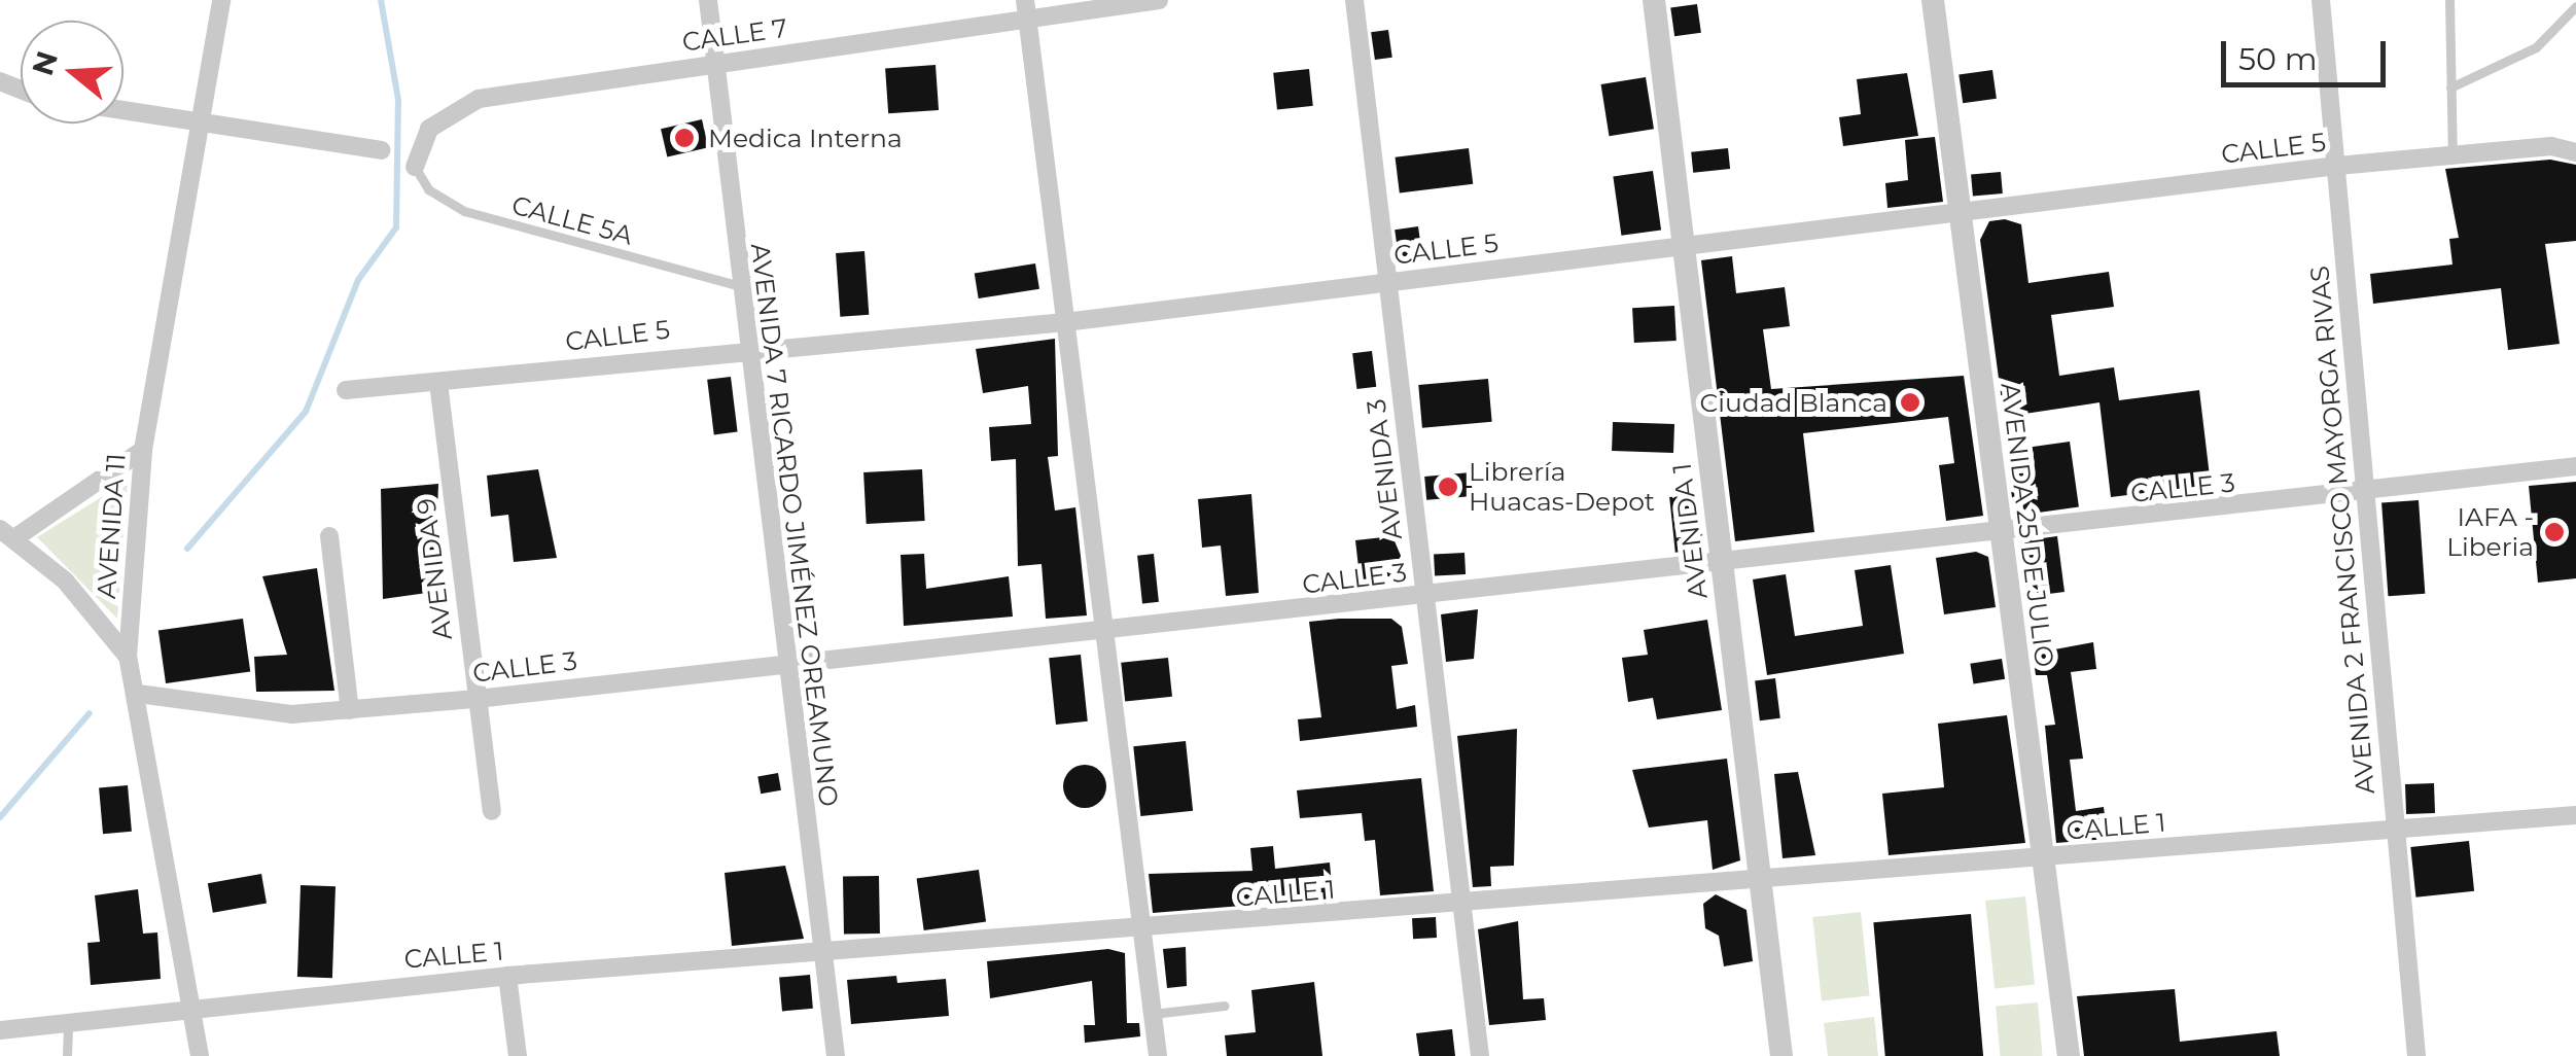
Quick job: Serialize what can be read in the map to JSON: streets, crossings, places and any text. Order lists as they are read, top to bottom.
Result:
{
  "streets": {
    "street": [
      "CALLE 7",
      "CALLE 5",
      "AVENIDA 3",
      "CALLE 3",
      "AVENIDA 7 RICARDO JIMÉNEZ OREAMUNO",
      "AVENIDA 25 DE JULIO",
      "AVENIDA 11",
      "AVENIDA 2 FRANCISCO MAYORGA RIVAS",
      "AVENIDA 1",
      "AVENIDA 9",
      "CALLE 1"
    ],
    "lane": ["CALLE 5A"]
  },
  "crossings": [
    ["CALLE 7", "CALLE 5A"],
    ["CALLE 7", "AVENIDA 7 RICARDO JIMÉNEZ OREAMUNO"],
    ["CALLE 5", "AVENIDA 3"],
    ["CALLE 5", "AVENIDA 7 RICARDO JIMÉNEZ OREAMUNO"],
    ["CALLE 5", "AVENIDA 25 DE JULIO"],
    ["CALLE 5", "AVENIDA 2 FRANCISCO MAYORGA RIVAS"],
    ["CALLE 5", "AVENIDA 1"],
    ["CALLE 5", "AVENIDA 9"],
    ["CALLE 5A", "AVENIDA 7 RICARDO JIMÉNEZ OREAMUNO"],
    ["AVENIDA 3", "CALLE 3"],
    ["AVENIDA 3", "CALLE 1"],
    ["CALLE 3", "AVENIDA 7 RICARDO JIMÉNEZ OREAMUNO"],
    ["CALLE 3", "AVENIDA 25 DE JULIO"],
    ["CALLE 3", "AVENIDA 11"],
    ["CALLE 3", "AVENIDA 2 FRANCISCO MAYORGA RIVAS"],
    ["CALLE 3", "AVENIDA 1"],
    ["CALLE 3", "AVENIDA 9"],
    ["AVENIDA 7 RICARDO JIMÉNEZ OREAMUNO", "CALLE 1"],
    ["AVENIDA 25 DE JULIO", "CALLE 1"],
    ["AVENIDA 11", "CALLE 1"],
    ["AVENIDA 2 FRANCISCO MAYORGA RIVAS", "CALLE 1"],
    ["AVENIDA 1", "CALLE 1"]
  ],
  "places": [
    "Medica Interna",
    "Ciudad Blanca",
    "Librería Huacas-Depot",
    "IAFA - Liberia"
  ],
  "scale_bar": "50 m",
  "north": "left"
}
